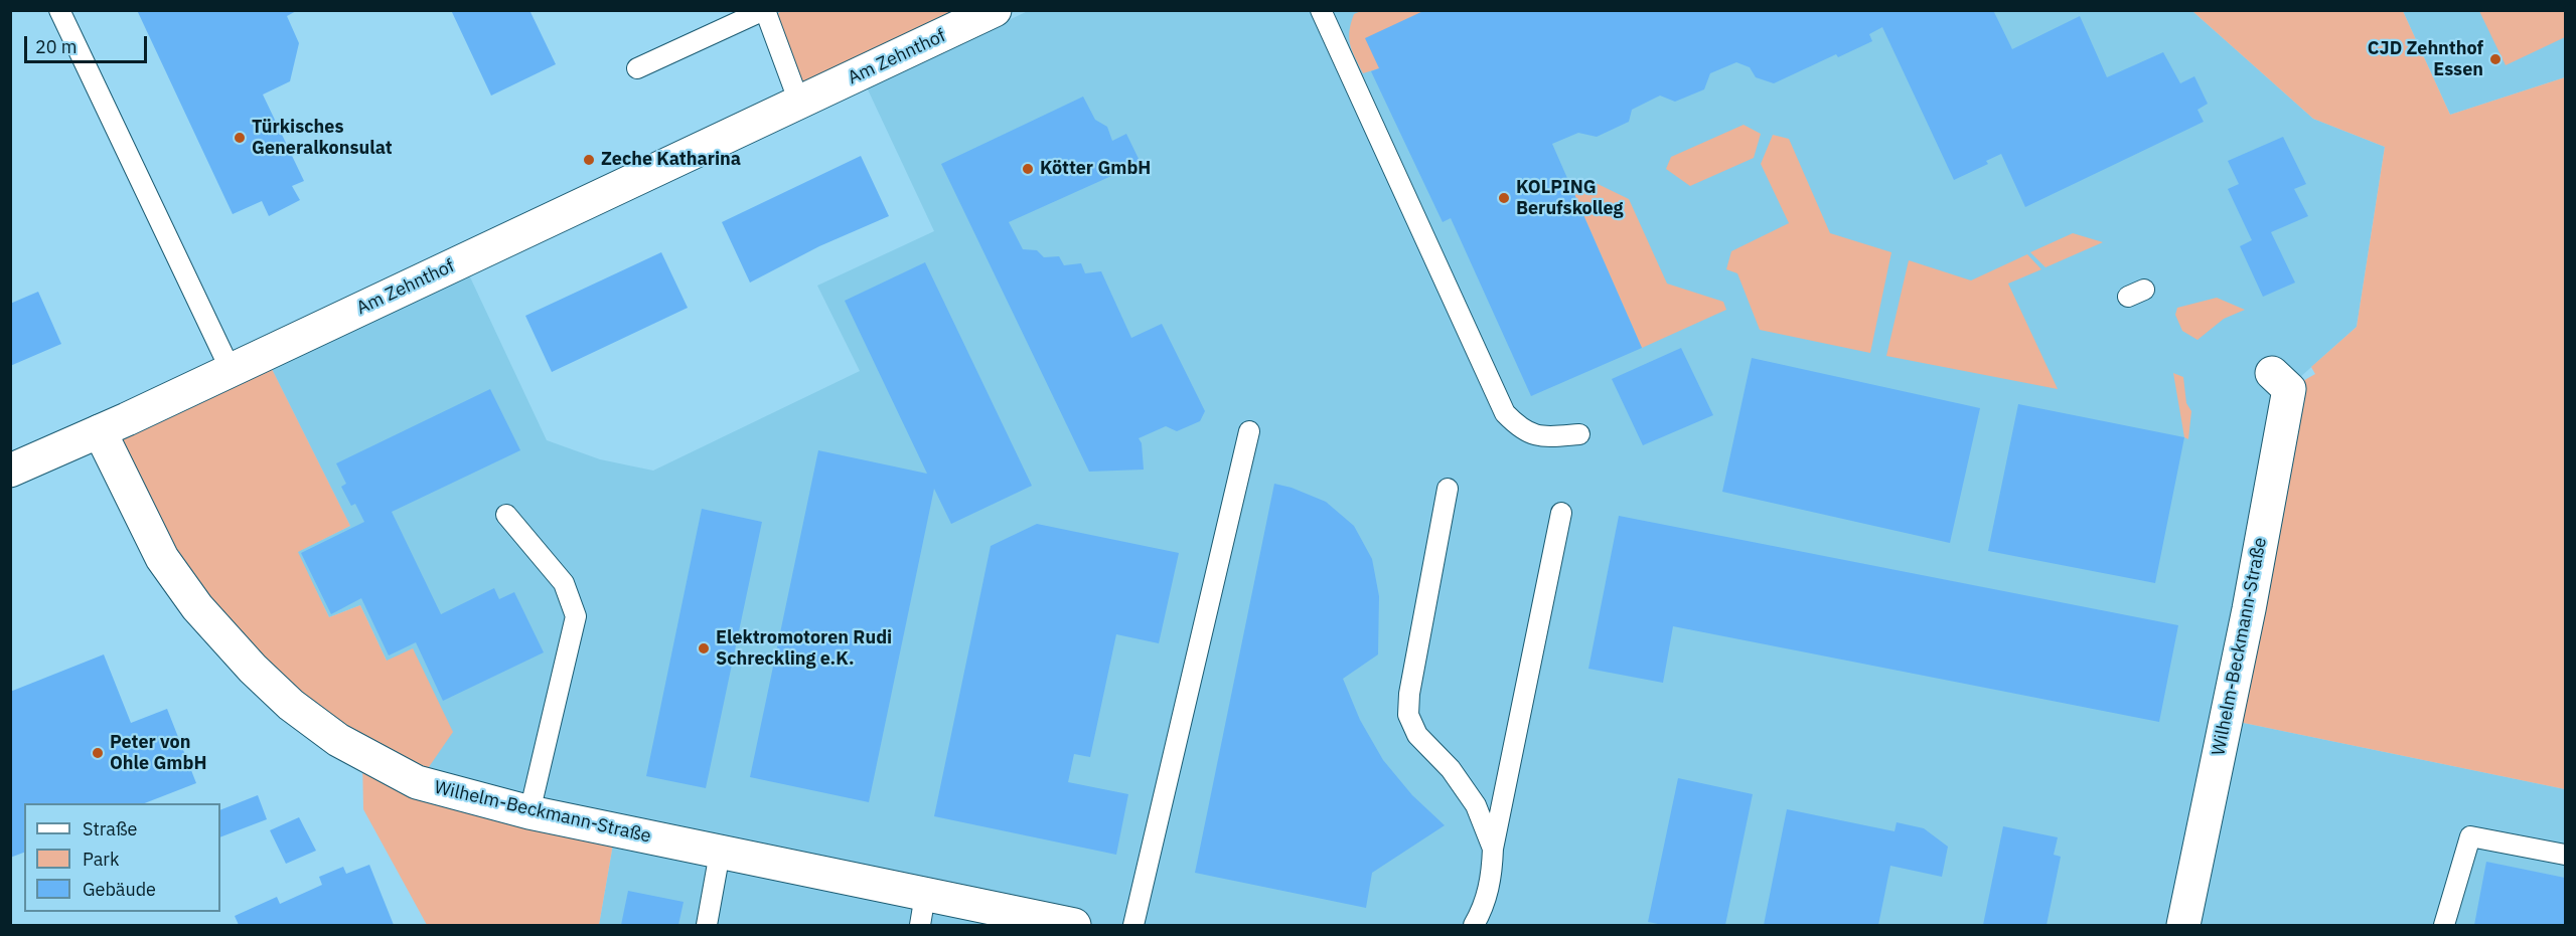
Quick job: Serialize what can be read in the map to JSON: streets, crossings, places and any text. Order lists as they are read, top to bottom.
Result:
{
  "streets": {
    "street": ["Am Zehnthof", "Wilhelm-Beckmann-Straße"]
  },
  "crossings": [
    ["Am Zehnthof", "Wilhelm-Beckmann-Straße"]
  ],
  "places": [
    "CJD Zehnthof Essen",
    "Türkisches Generalkonsulat",
    "Zeche Katharina",
    "Kötter GmbH",
    "KOLPING Berufskolleg",
    "Elektromotoren Rudi Schreckling e.K.",
    "Peter von Ohle GmbH"
  ],
  "legend": ["Straße", "Park", "Gebäude"],
  "scale_bar": "20 m"
}
